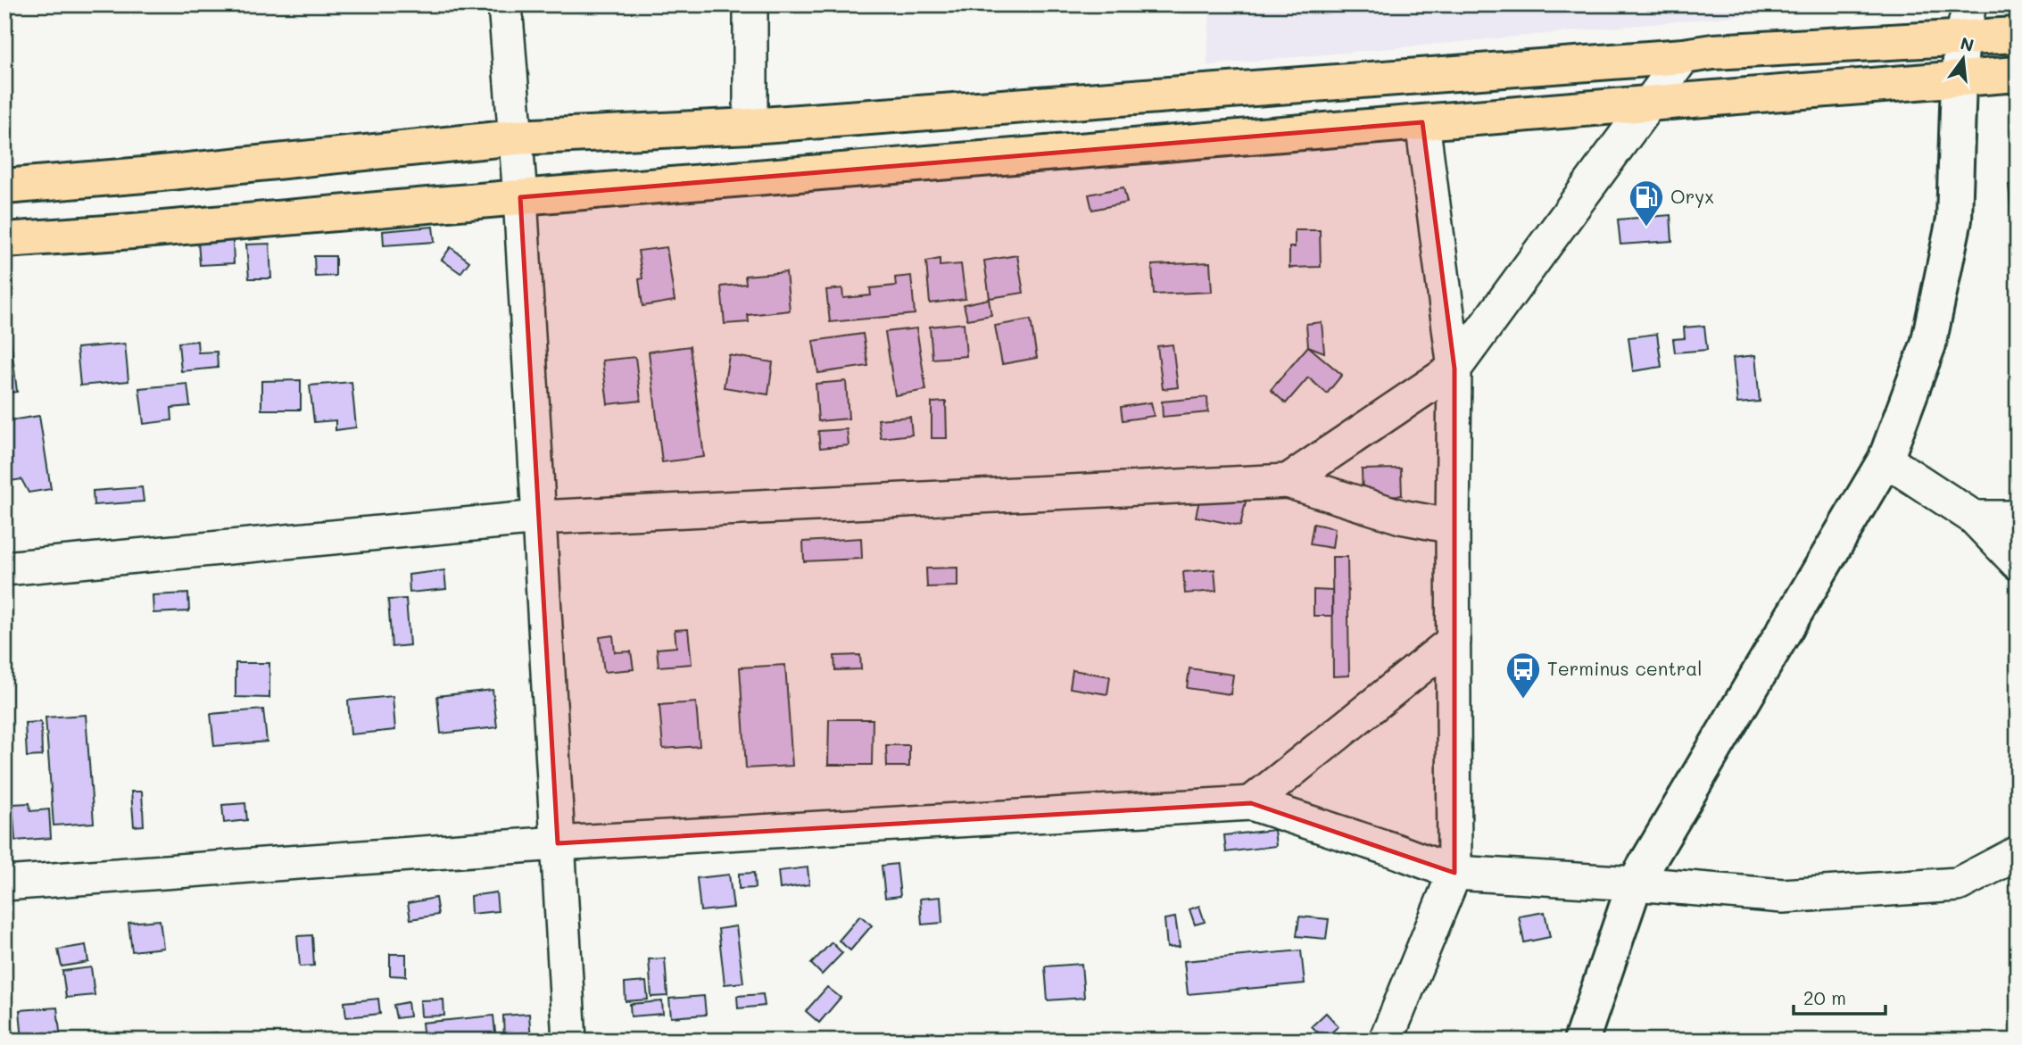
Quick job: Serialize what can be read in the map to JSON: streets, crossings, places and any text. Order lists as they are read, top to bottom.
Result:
{
  "places": {
    "fuel station": ["Oryx"],
    "bus stop": ["Terminus central"]
  },
  "scale_bar": "20 m",
  "north": "top"
}
